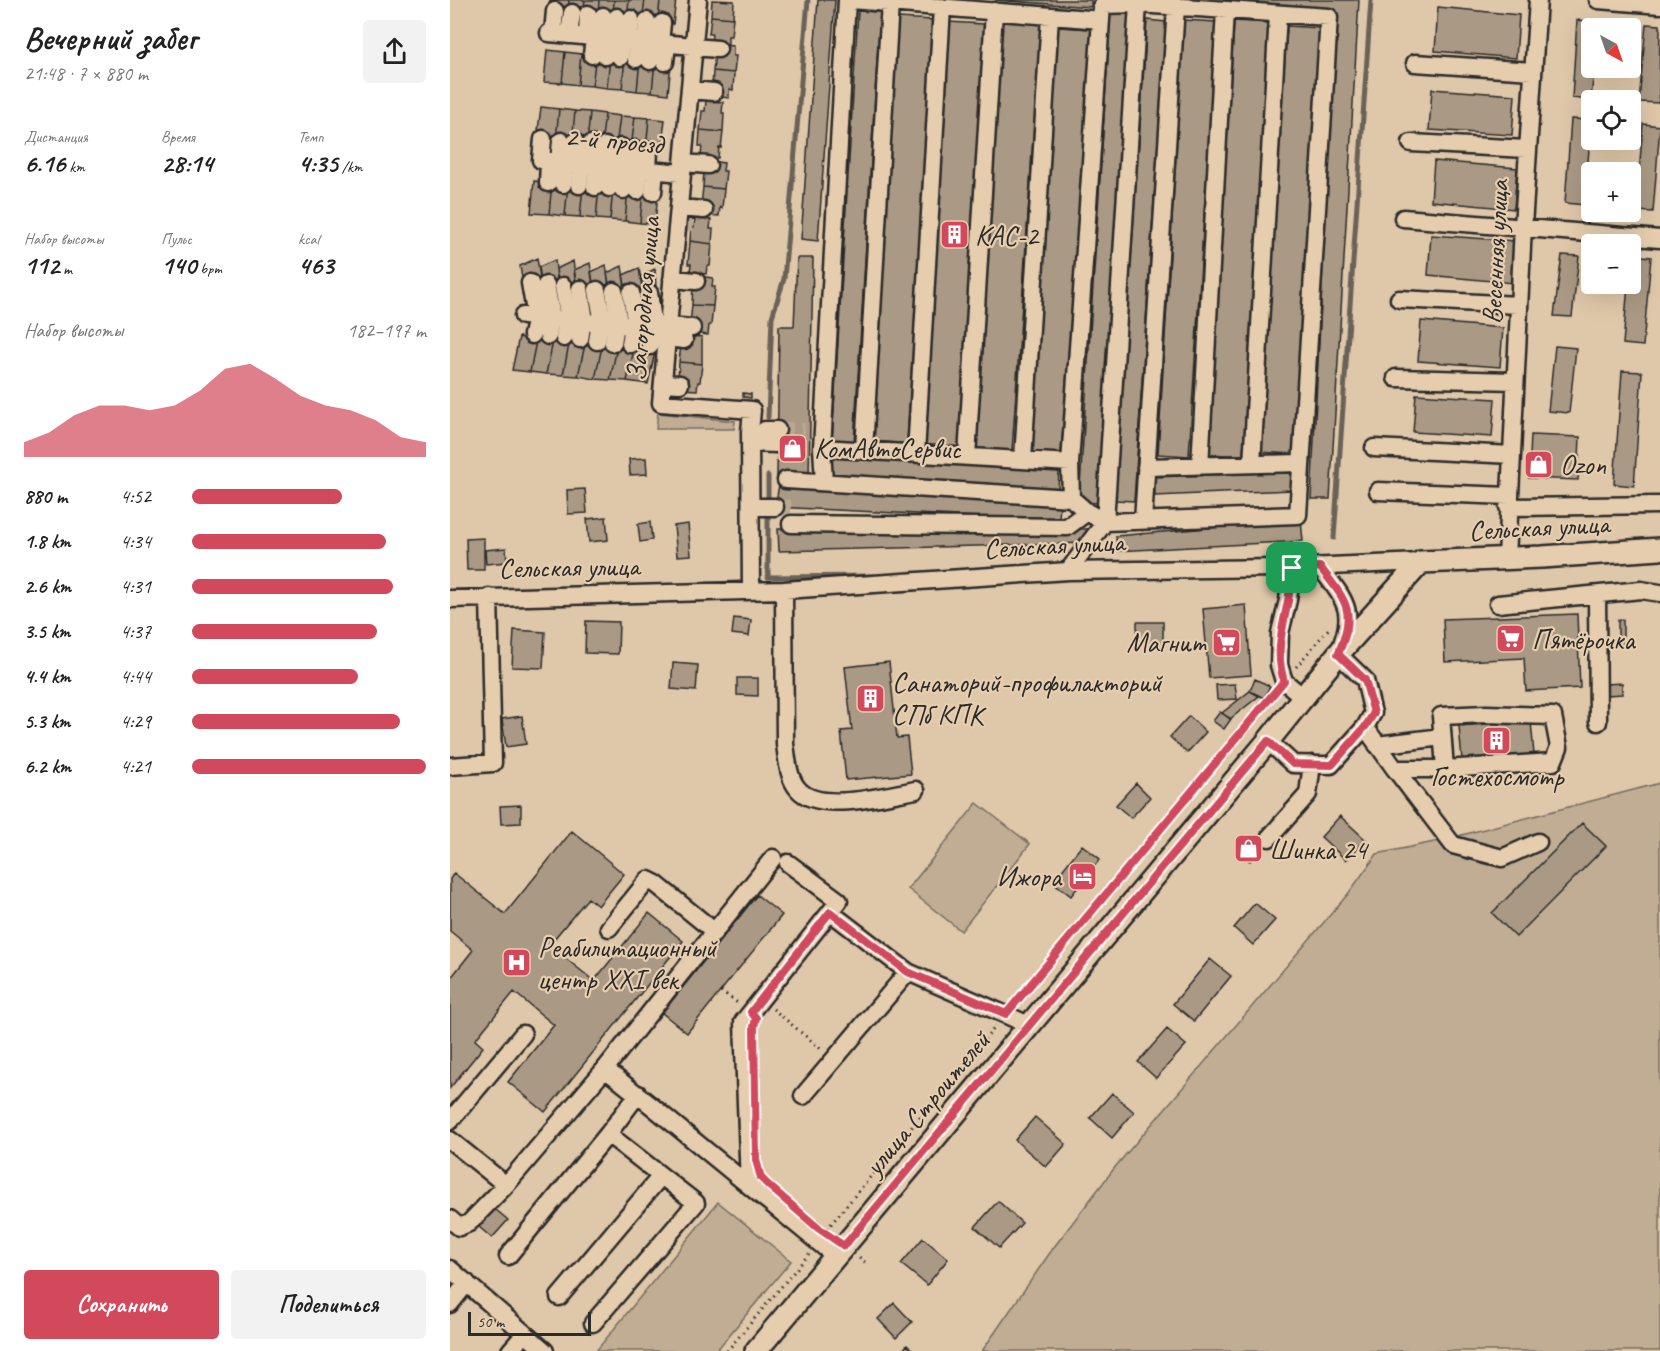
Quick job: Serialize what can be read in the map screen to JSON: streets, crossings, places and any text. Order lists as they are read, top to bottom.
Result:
{
  "streets": {
    "main road": ["Сельская улица", "улица Строителей"],
    "street": ["2-й проезд", "Весенняя улица", "Загородная улица"]
  },
  "crossings": [
    ["2-й проезд", "Загородная улица"],
    ["Весенняя улица", "Сельская улица"],
    ["Загородная улица", "Сельская улица"],
    ["Сельская улица", "улица Строителей"]
  ],
  "places": {
    "building": ["КАС-2", "Санаторий-профилакторий СПб КПК", "Гостехосмотр"],
    "shop": ["КомАвтоСервис", "Ozon", "Шинка 24"],
    "supermarket": ["Пятёрочка", "Магнит"],
    "hotel": ["Ижора"],
    "hospital": ["Реабилитационный центр ХХI век"]
  },
  "scale_bar": "50 m",
  "north": "bottom right",
  "page": {
    "heading": ["Вечерний забег", "21:48 · 7 × 880 m"],
    "map_buttons": ["+", "−"],
    "stats": [
      ["Дистанция", "6.16 km"],
      ["Время", "28:14"],
      ["Темп", "4:35 /km"],
      ["Набор высоты", "112 m"],
      ["Пульс", "140 bpm"],
      ["kcal", "463"]
    ],
    "chart": ["Набор высоты", "182–197 m"],
    "list": [
      {
        "name": "880 m",
        "note": "4:52"
      },
      {
        "name": "1.8 km",
        "note": "4:34"
      },
      {
        "name": "2.6 km",
        "note": "4:31"
      },
      {
        "name": "3.5 km",
        "note": "4:37"
      },
      {
        "name": "4.4 km",
        "note": "4:44"
      },
      {
        "name": "5.3 km",
        "note": "4:29"
      },
      {
        "name": "6.2 km",
        "note": "4:21"
      }
    ],
    "buttons": ["Сохранить", "Поделиться"],
    "scale": "50 m"
  }
}
